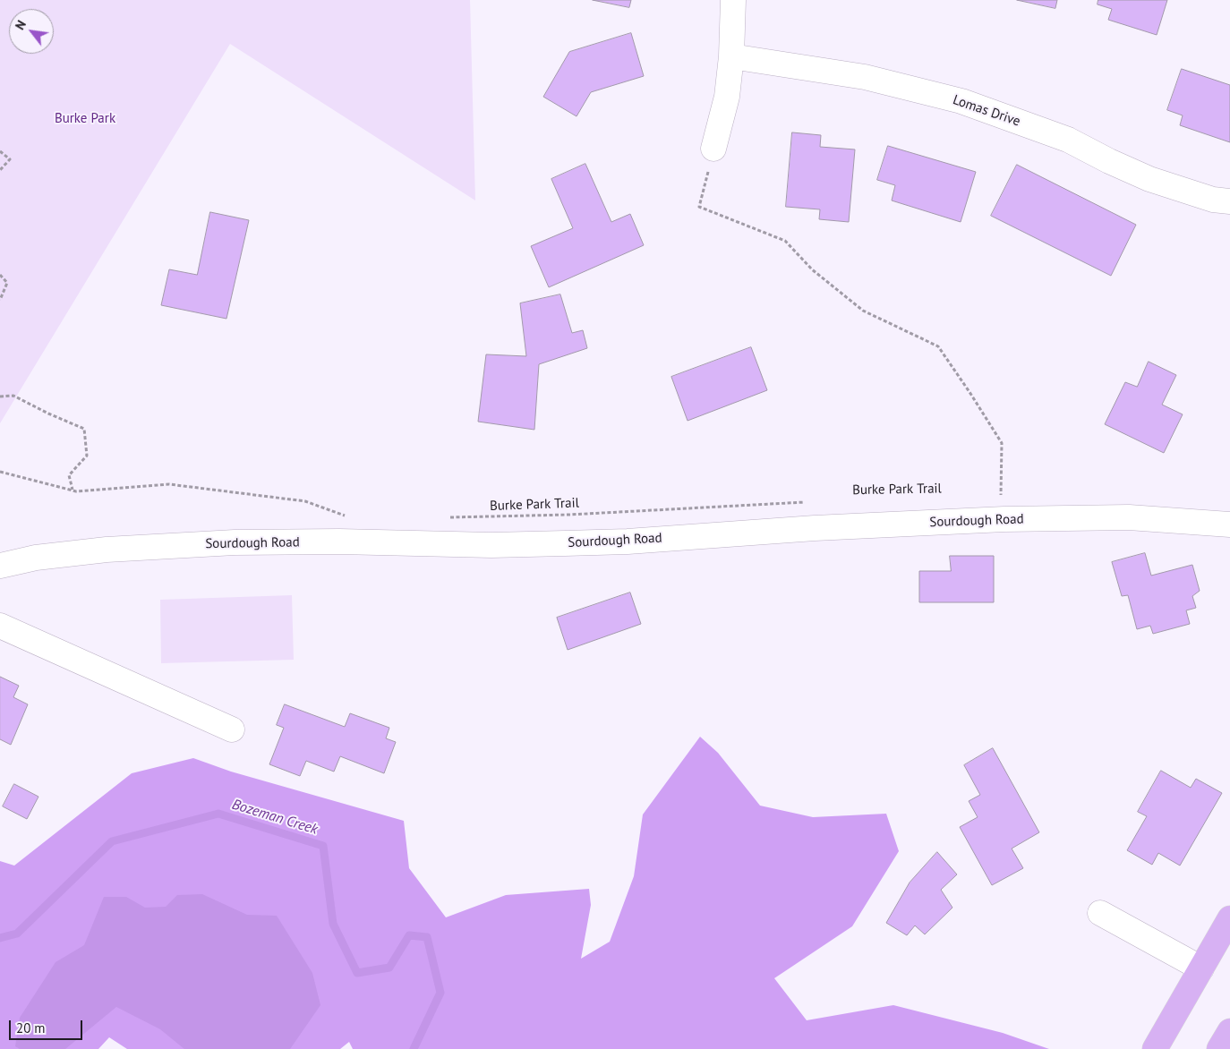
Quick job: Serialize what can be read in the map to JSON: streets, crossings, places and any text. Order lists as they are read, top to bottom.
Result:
{
  "streets": {
    "street": ["Lomas Drive", "Sourdough Road"],
    "path": ["Burke Park Trail"]
  },
  "water": ["Bozeman Creek"],
  "parks": ["Burke Park"],
  "scale_bar": "20 m",
  "north": "top left"
}
